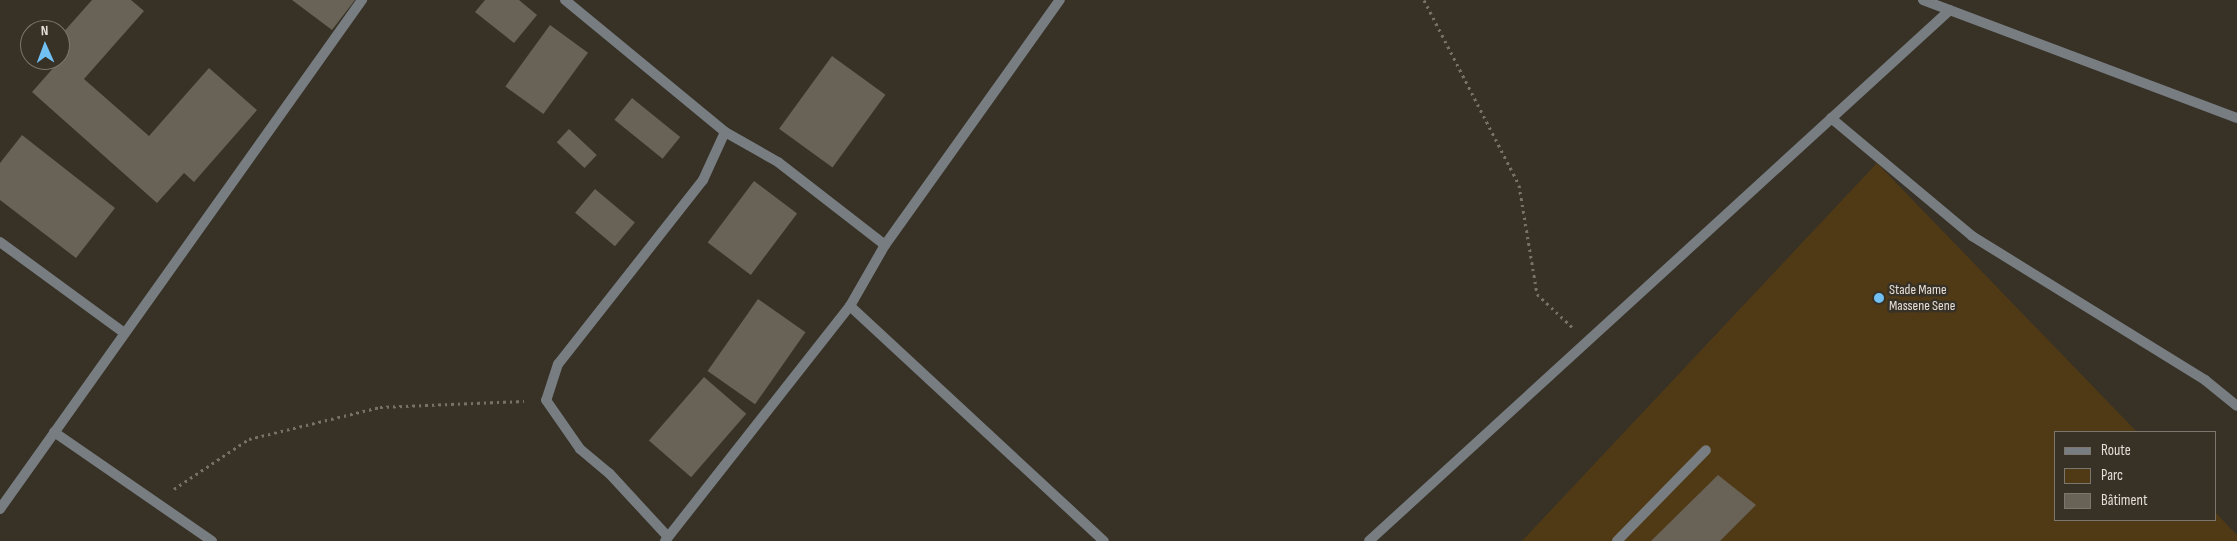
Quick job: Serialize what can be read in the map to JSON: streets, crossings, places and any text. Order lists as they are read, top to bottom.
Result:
{
  "places": ["Stade Mame Massene Sene"],
  "legend": ["Route", "Parc", "Bâtiment"],
  "north": "top"
}
